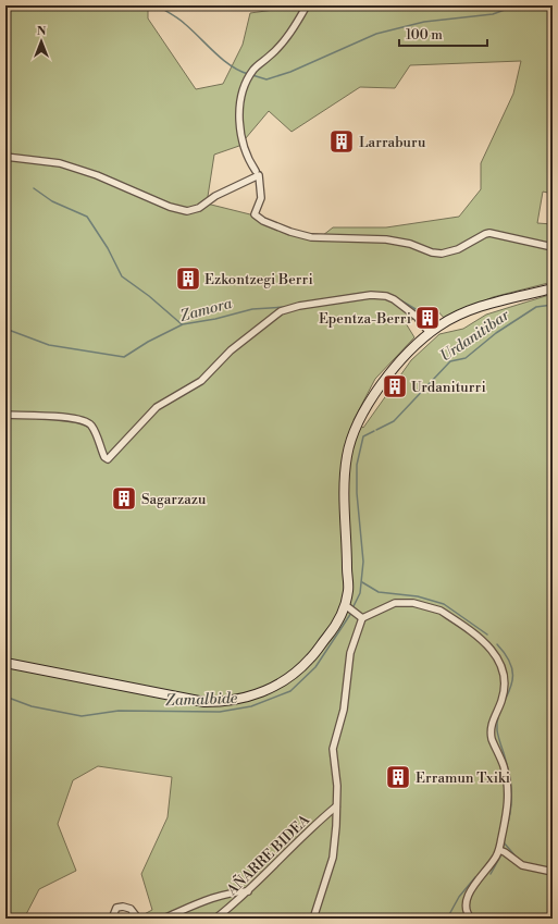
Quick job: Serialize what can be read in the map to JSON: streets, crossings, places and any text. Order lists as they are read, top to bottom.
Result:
{
  "streets": {
    "street": ["AÑARRE BIDEA"]
  },
  "water": ["Zamora", "Urdanitibar", "Zamalbide"],
  "places": {
    "building": [
      "Larraburu",
      "Ezkontzegi Berri",
      "Epentza-Berri",
      "Urdaniturri",
      "Sagarzazu",
      "Erramun Txiki"
    ]
  },
  "scale_bar": "100 m",
  "north": "top"
}
